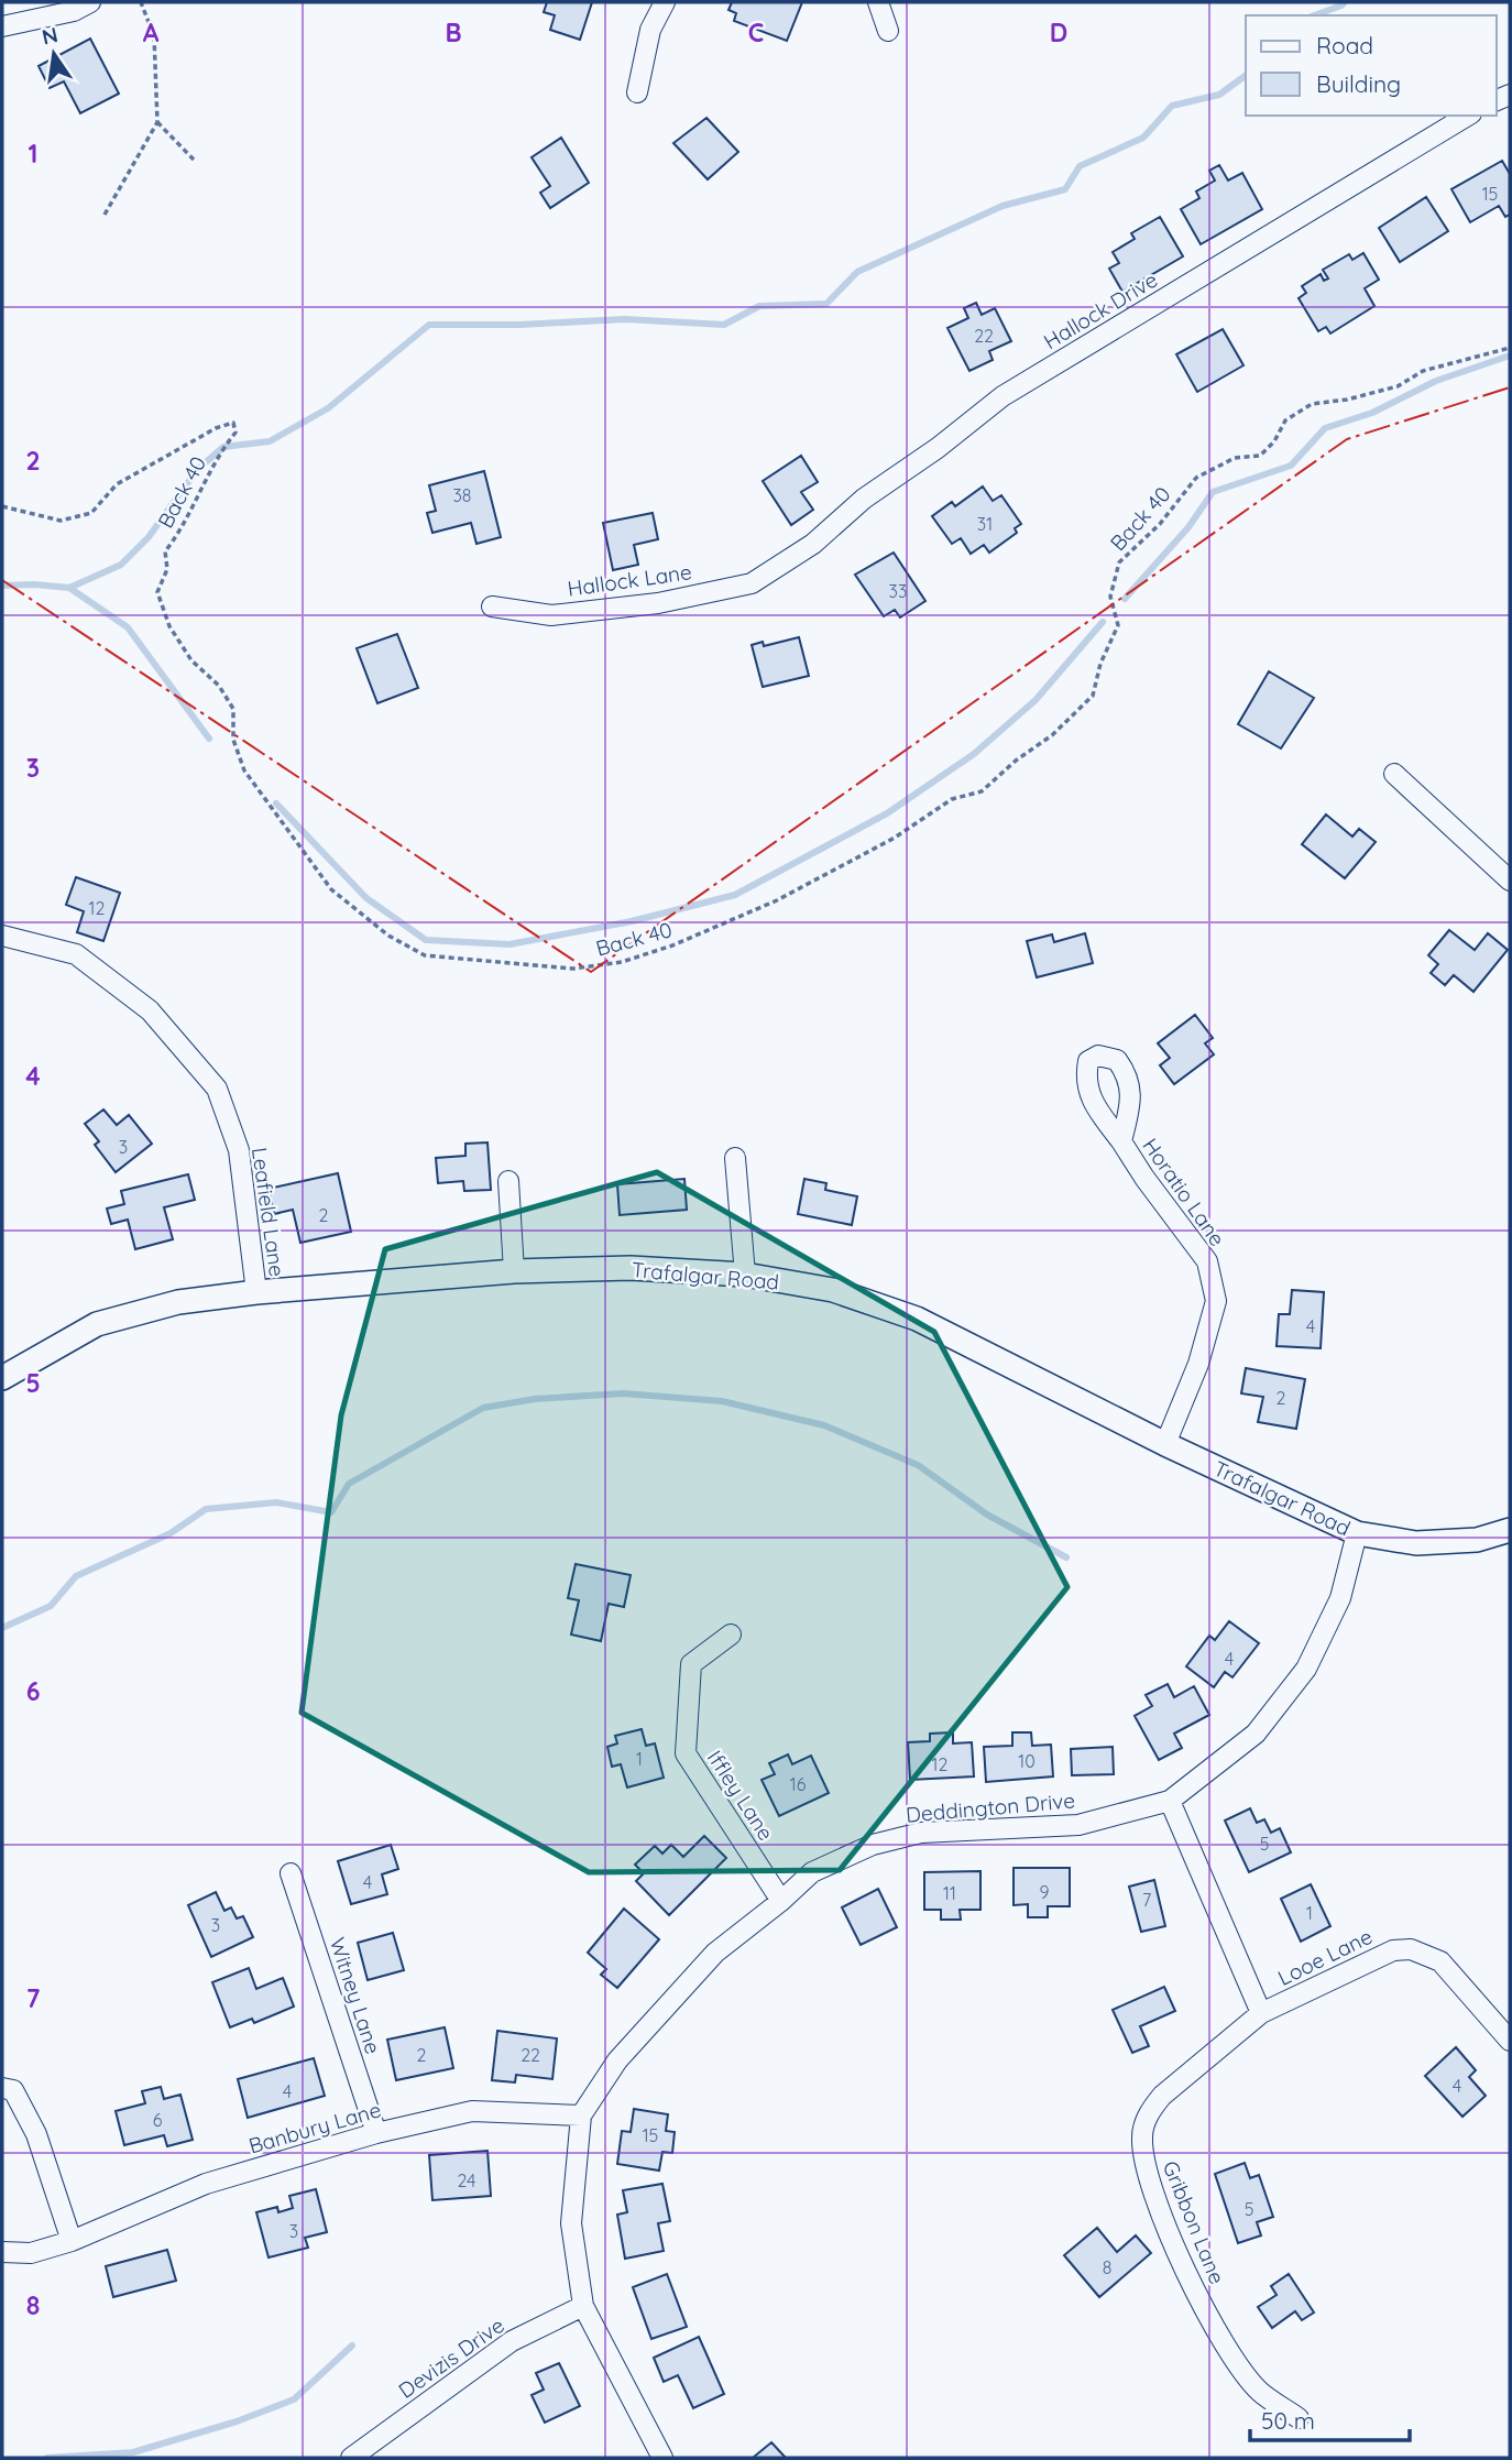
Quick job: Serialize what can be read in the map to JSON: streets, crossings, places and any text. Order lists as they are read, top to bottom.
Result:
{
  "streets": {
    "street": [
      "Hallock Drive",
      "Hallock Lane",
      "Horatio Lane",
      "Leafield Lane",
      "Trafalgar Road",
      "Iffley Lane",
      "Deddington Drive",
      "Looe Lane",
      "Witney Lane",
      "Banbury Lane",
      "Gribbon Lane",
      "Devizis Drive"
    ],
    "path": ["Back 40"]
  },
  "crossings": [
    ["Hallock Drive", "Hallock Lane"],
    ["Horatio Lane", "Trafalgar Road"],
    ["Leafield Lane", "Trafalgar Road"],
    ["Trafalgar Road", "Deddington Drive"],
    ["Iffley Lane", "Deddington Drive"],
    ["Deddington Drive", "Banbury Lane"],
    ["Deddington Drive", "Devizis Drive"],
    ["Looe Lane", "Gribbon Lane"],
    ["Witney Lane", "Banbury Lane"]
  ],
  "house_numbers": [
    "15",
    "22",
    "38",
    "31",
    "33",
    "12",
    "3",
    "2",
    "4",
    "2",
    "4",
    "1",
    "10",
    "12",
    "16",
    "5",
    "4",
    "9",
    "11",
    "7",
    "1",
    "3",
    "2",
    "22",
    "4",
    "4",
    "6",
    "15",
    "24",
    "5",
    "3",
    "8"
  ],
  "legend": ["Road", "Building"],
  "scale_bar": "50 m",
  "north": "top",
  "grid": {
    "columns": [
      "A",
      "B",
      "C",
      "D"
    ],
    "rows": [
      "1",
      "2",
      "3",
      "4",
      "5",
      "6",
      "7",
      "8"
    ]
  }
}
